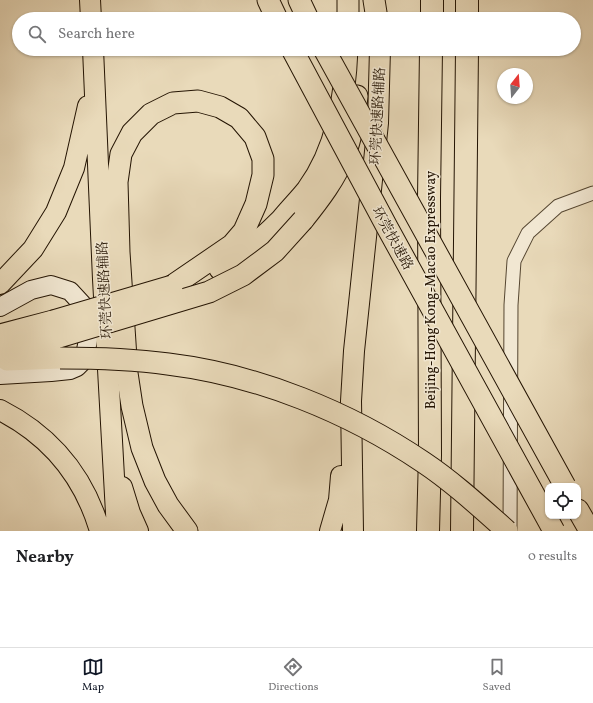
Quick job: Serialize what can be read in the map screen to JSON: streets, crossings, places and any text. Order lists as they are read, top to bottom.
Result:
{
  "streets": {
    "highway": ["环莞快速路", "Beijing-Hong Kong-Macao Expressway"],
    "main road": ["环莞快速路辅路"]
  },
  "north": "top",
  "page": {
    "search": "Search here",
    "heading": ["Nearby", "0 results"],
    "nav": ["Map", "Directions", "Saved"]
  }
}
